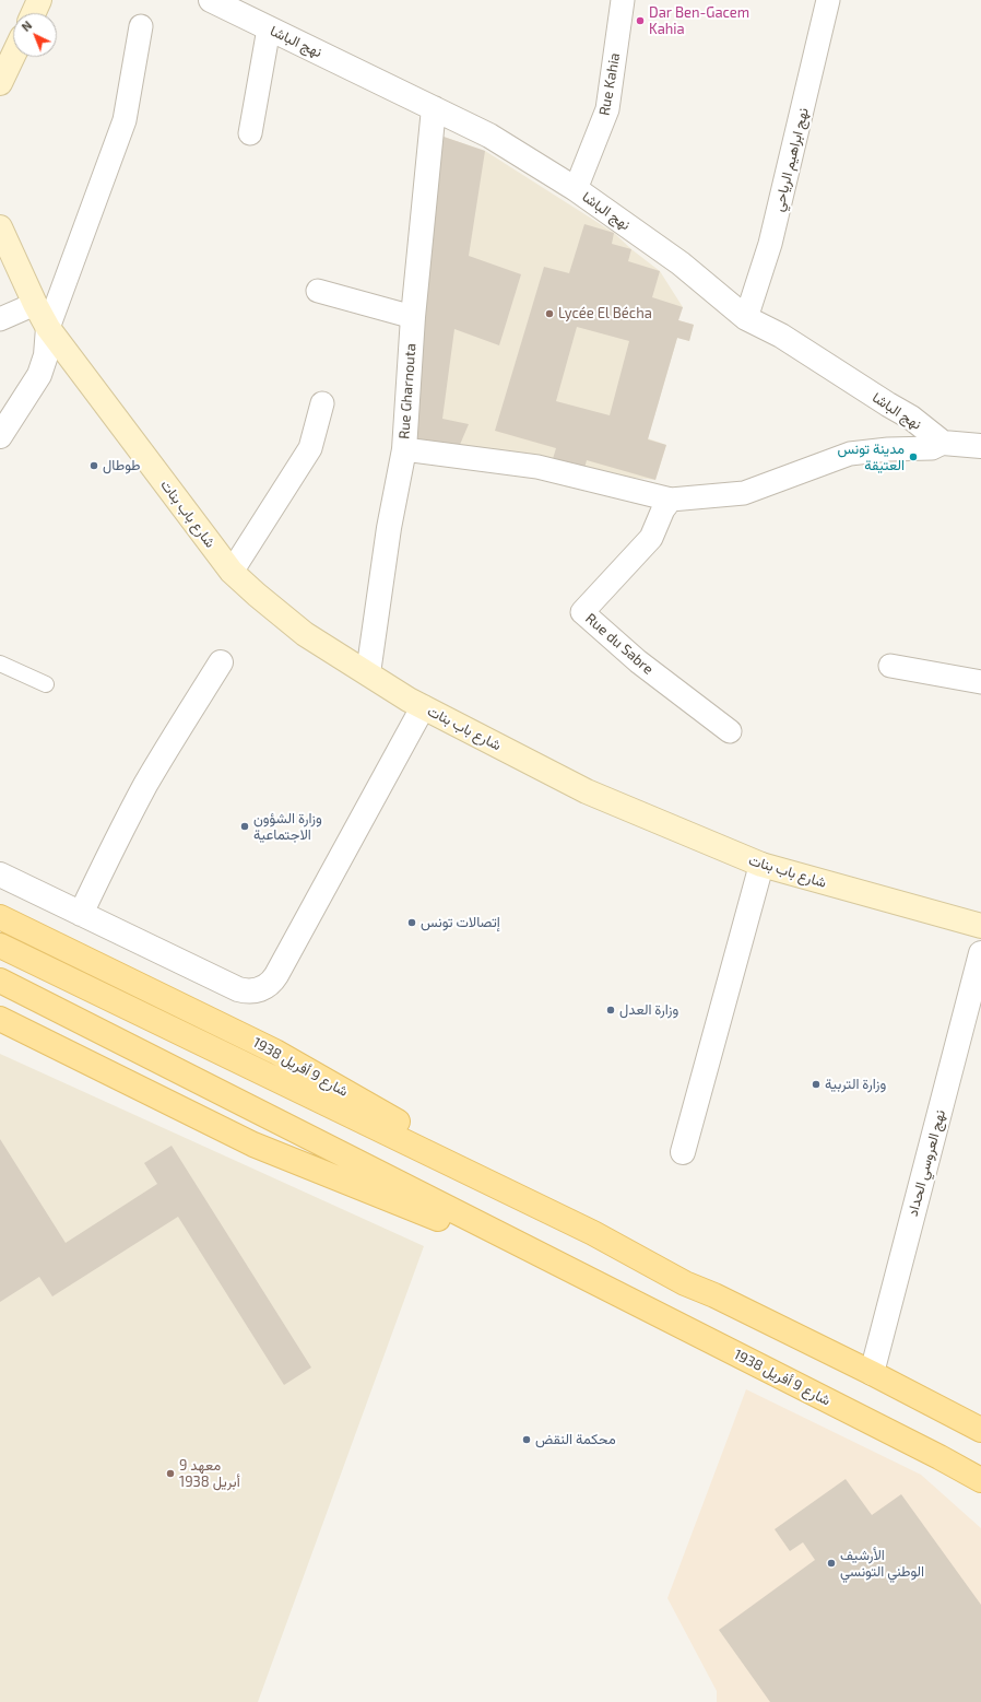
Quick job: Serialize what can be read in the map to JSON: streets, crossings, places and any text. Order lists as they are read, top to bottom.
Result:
{
  "streets": {
    "main road": ["شارع باب بنات", "شارع 9 أفريل 1938"],
    "street": [
      "نهج الباشا",
      "Rue Kahia",
      "نهج ابراهيم الرياحي",
      "Rue Gharnouta",
      "Rue du Sabre",
      "نهج العروسي الحداد"
    ]
  },
  "crossings": [
    ["نهج الباشا", "Rue Kahia"],
    ["نهج الباشا", "نهج ابراهيم الرياحي"],
    ["نهج الباشا", "Rue Gharnouta"],
    ["Rue Gharnouta", "شارع باب بنات"],
    ["شارع 9 أفريل 1938", "نهج العروسي الحداد"]
  ],
  "places": [
    "Dar Ben-Gacem Kahia",
    "Lycée El Bécha",
    "مدينة تونس العتيقة",
    "طوطال",
    "وزارة الشؤون الاجتماعية",
    "إتصالات تونس",
    "وزارة العدل",
    "وزارة التربية",
    "محكمة النقض",
    "معهد 9 أبريل 1938",
    "الأرشيف الوطني التونسي"
  ],
  "north": "top left"
}
